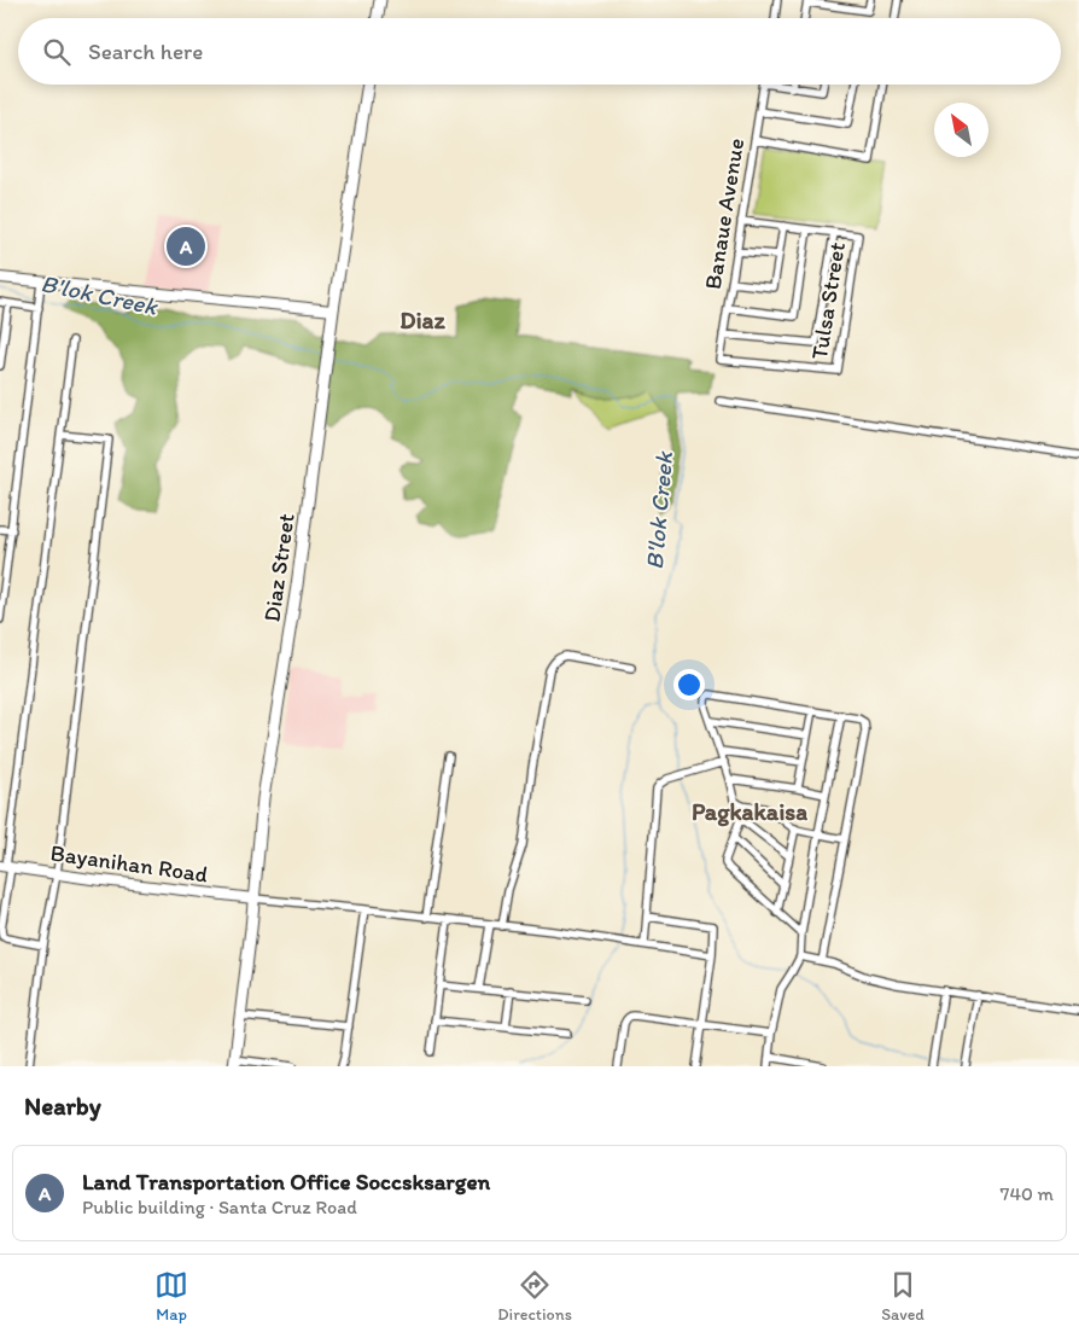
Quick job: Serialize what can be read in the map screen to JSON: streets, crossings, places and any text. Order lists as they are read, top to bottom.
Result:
{
  "streets": {
    "main road": ["Diaz Street"],
    "street": ["Banaue Avenue", "Tulsa Street", "Bayanihan Road"]
  },
  "crossings": [
    ["Banaue Avenue", "Tulsa Street"],
    ["Diaz Street", "Bayanihan Road"]
  ],
  "districts": ["Diaz", "Pagkakaisa"],
  "water": ["B'lok Creek"],
  "north": "top left",
  "page": {
    "search": "Search here",
    "pins": "A",
    "heading": "Nearby",
    "list": [
      {
        "mark": "A",
        "name": "Land Transportation Office Soccsksargen",
        "note": "Public building · Santa Cruz Road",
        "value": "740 m"
      }
    ],
    "nav": ["Map", "Directions", "Saved"]
  }
}
